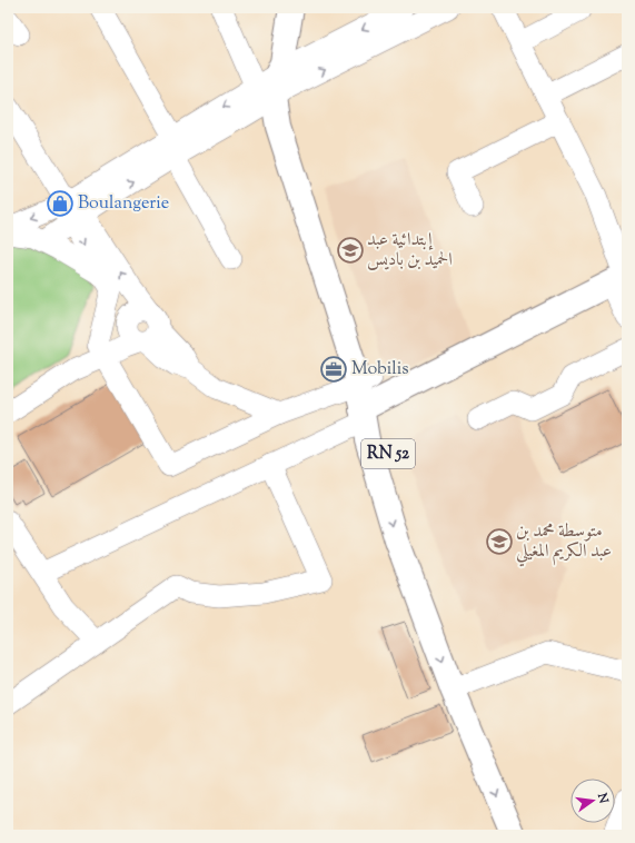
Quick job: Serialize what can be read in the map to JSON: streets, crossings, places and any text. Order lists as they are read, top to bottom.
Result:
{
  "streets": {
    "main road": ["RN 52"]
  },
  "places": {
    "shop": ["Boulangerie"],
    "school or university": ["إبتدائية عبد الحميد بن باديس", "متوسطة محمد بن عبد الكريم المغيلي"],
    "office": ["Mobilis"]
  },
  "north": "right"
}
